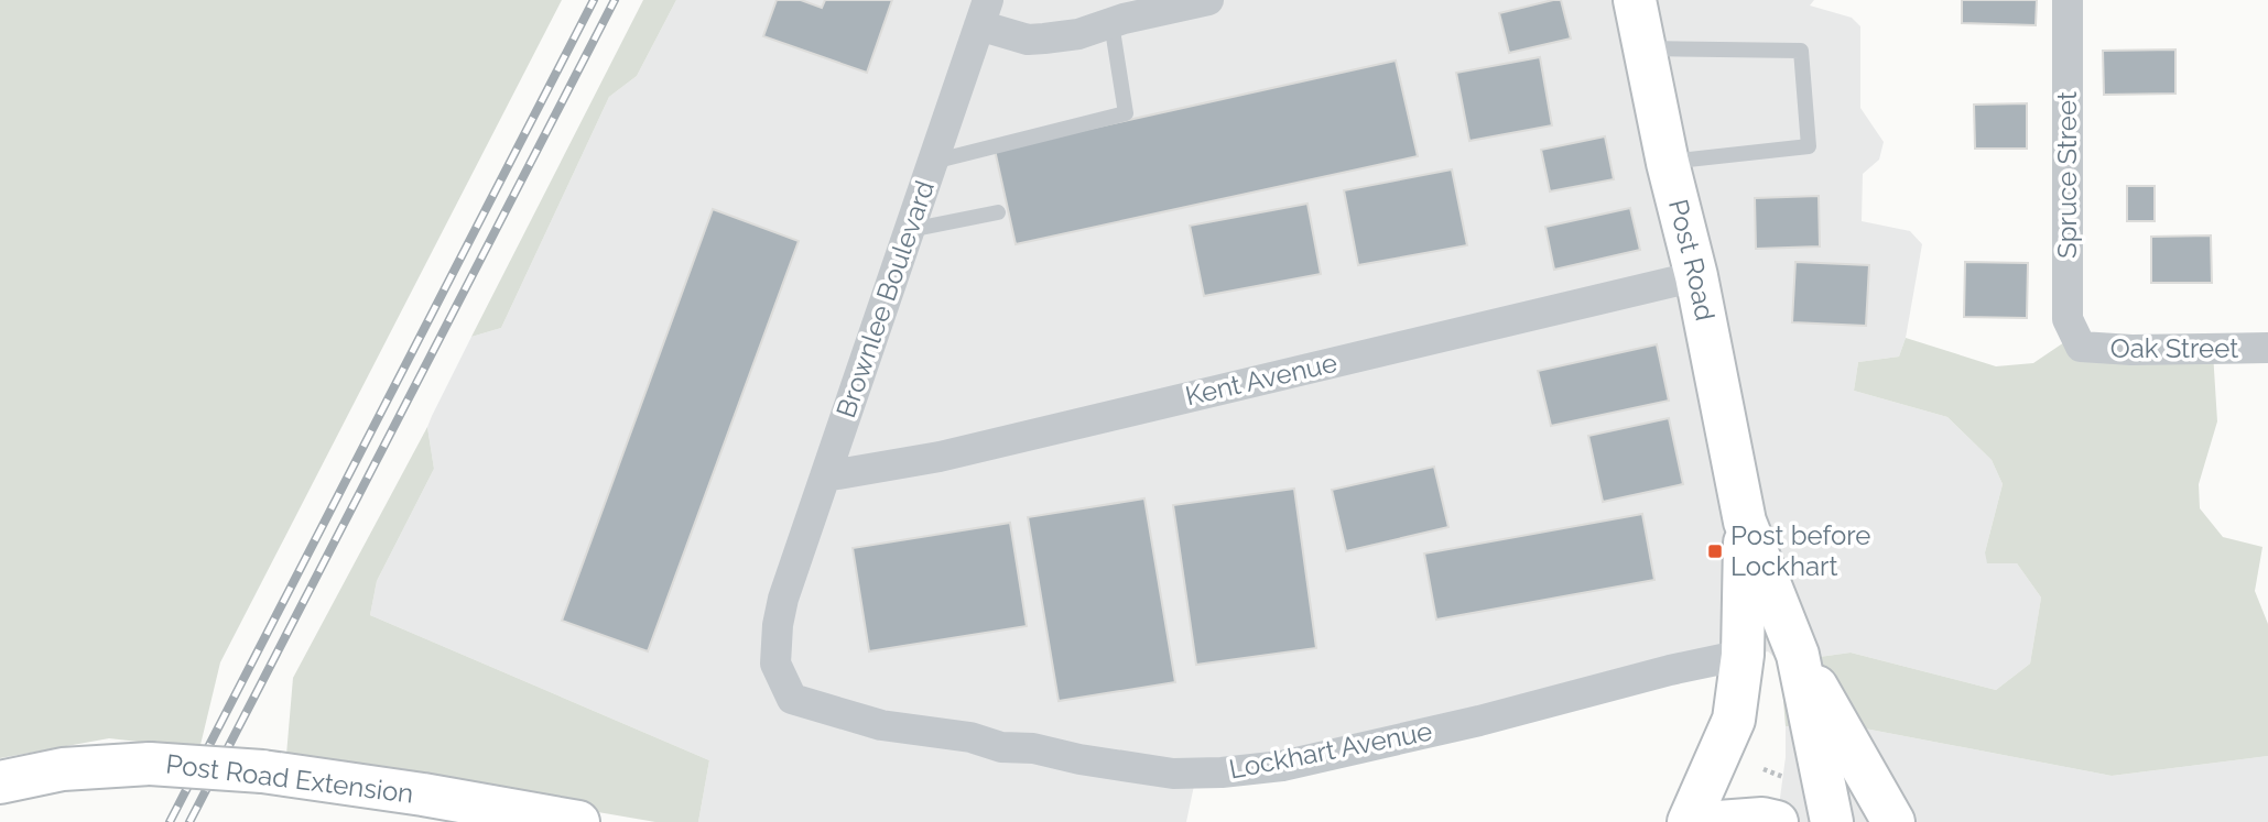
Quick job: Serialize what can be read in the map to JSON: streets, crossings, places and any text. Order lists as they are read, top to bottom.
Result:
{
  "streets": {
    "main road": ["Post Road", "Post Road Extension"],
    "street": [
      "Spruce Street",
      "Brownlee Boulevard",
      "Oak Street",
      "Kent Avenue",
      "Lockhart Avenue"
    ]
  },
  "crossings": [
    ["Spruce Street", "Oak Street"],
    ["Post Road", "Kent Avenue"],
    ["Brownlee Boulevard", "Kent Avenue"],
    ["Brownlee Boulevard", "Lockhart Avenue"]
  ],
  "places": {
    "transit": ["Post before Lockhart"]
  }
}
